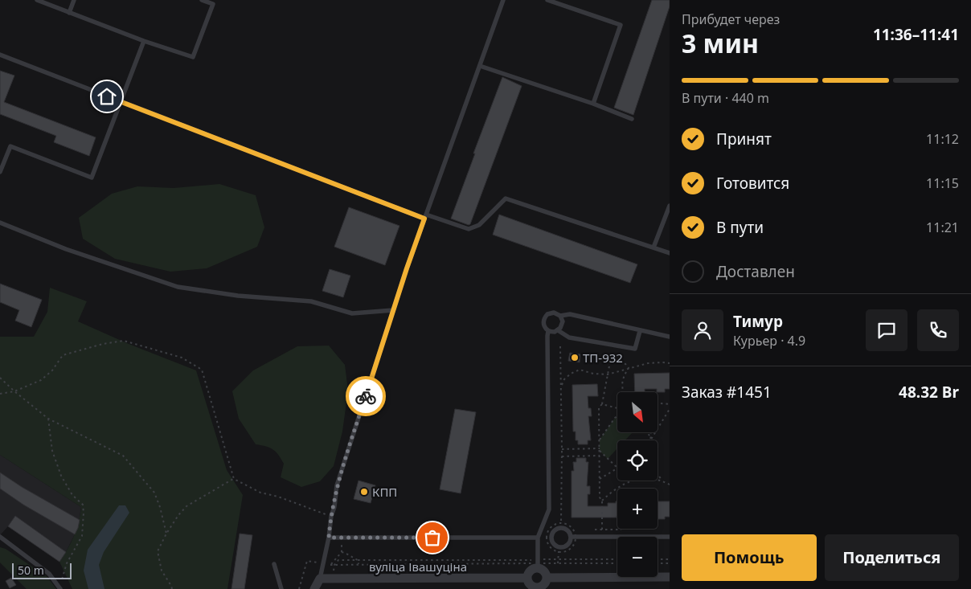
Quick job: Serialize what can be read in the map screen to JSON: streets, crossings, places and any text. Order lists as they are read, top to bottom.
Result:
{
  "streets": {
    "street": ["вуліца Івашуціна"]
  },
  "places": ["ТП-932", "КПП"],
  "scale_bar": "50 m",
  "north": "bottom right",
  "page": {
    "heading": ["3 мин", "Прибудет через", "11:36–11:41"],
    "panel": [
      "Тимур",
      "Курьер · 4.9",
      "Заказ #1451",
      "48.32 Br"
    ],
    "bar": "В пути · 440 m",
    "list": [
      ["Принят", "11:12"],
      ["Готовится", "11:15"],
      ["В пути", "11:21"],
      "Доставлен"
    ],
    "map_buttons": ["+", "−"],
    "buttons": ["Помощь", "Поделиться"],
    "scale": "50 m"
  }
}
